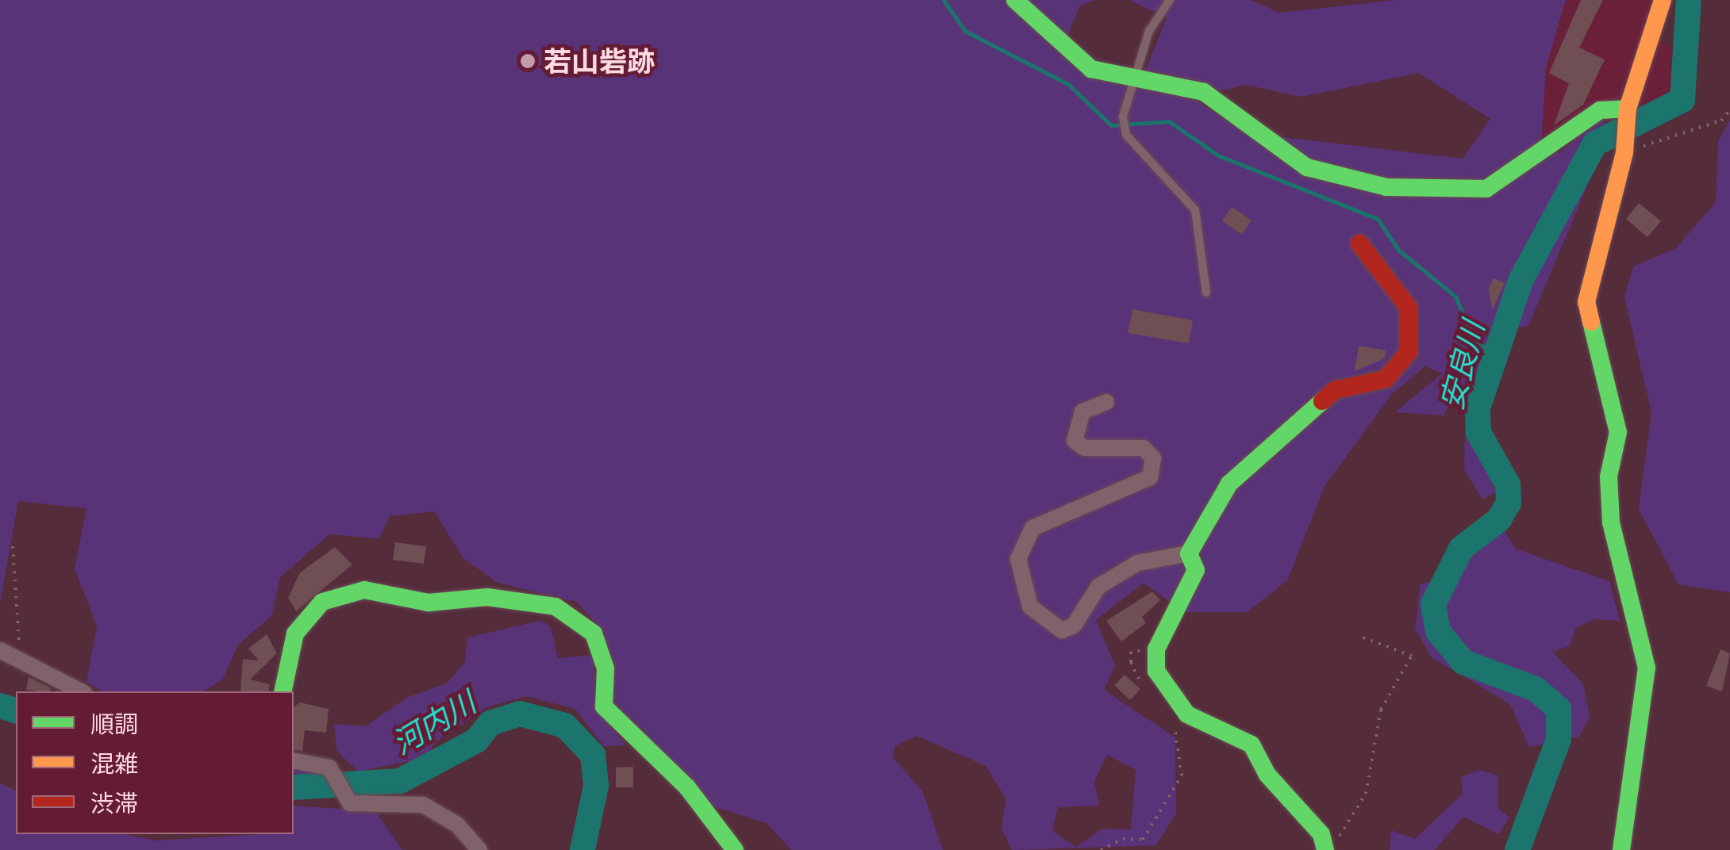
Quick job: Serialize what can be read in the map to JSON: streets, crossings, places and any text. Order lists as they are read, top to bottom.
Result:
{
  "water": ["安良川", "河内川"],
  "places": ["若山砦跡"],
  "legend": ["順調", "混雑", "渋滞"]
}
